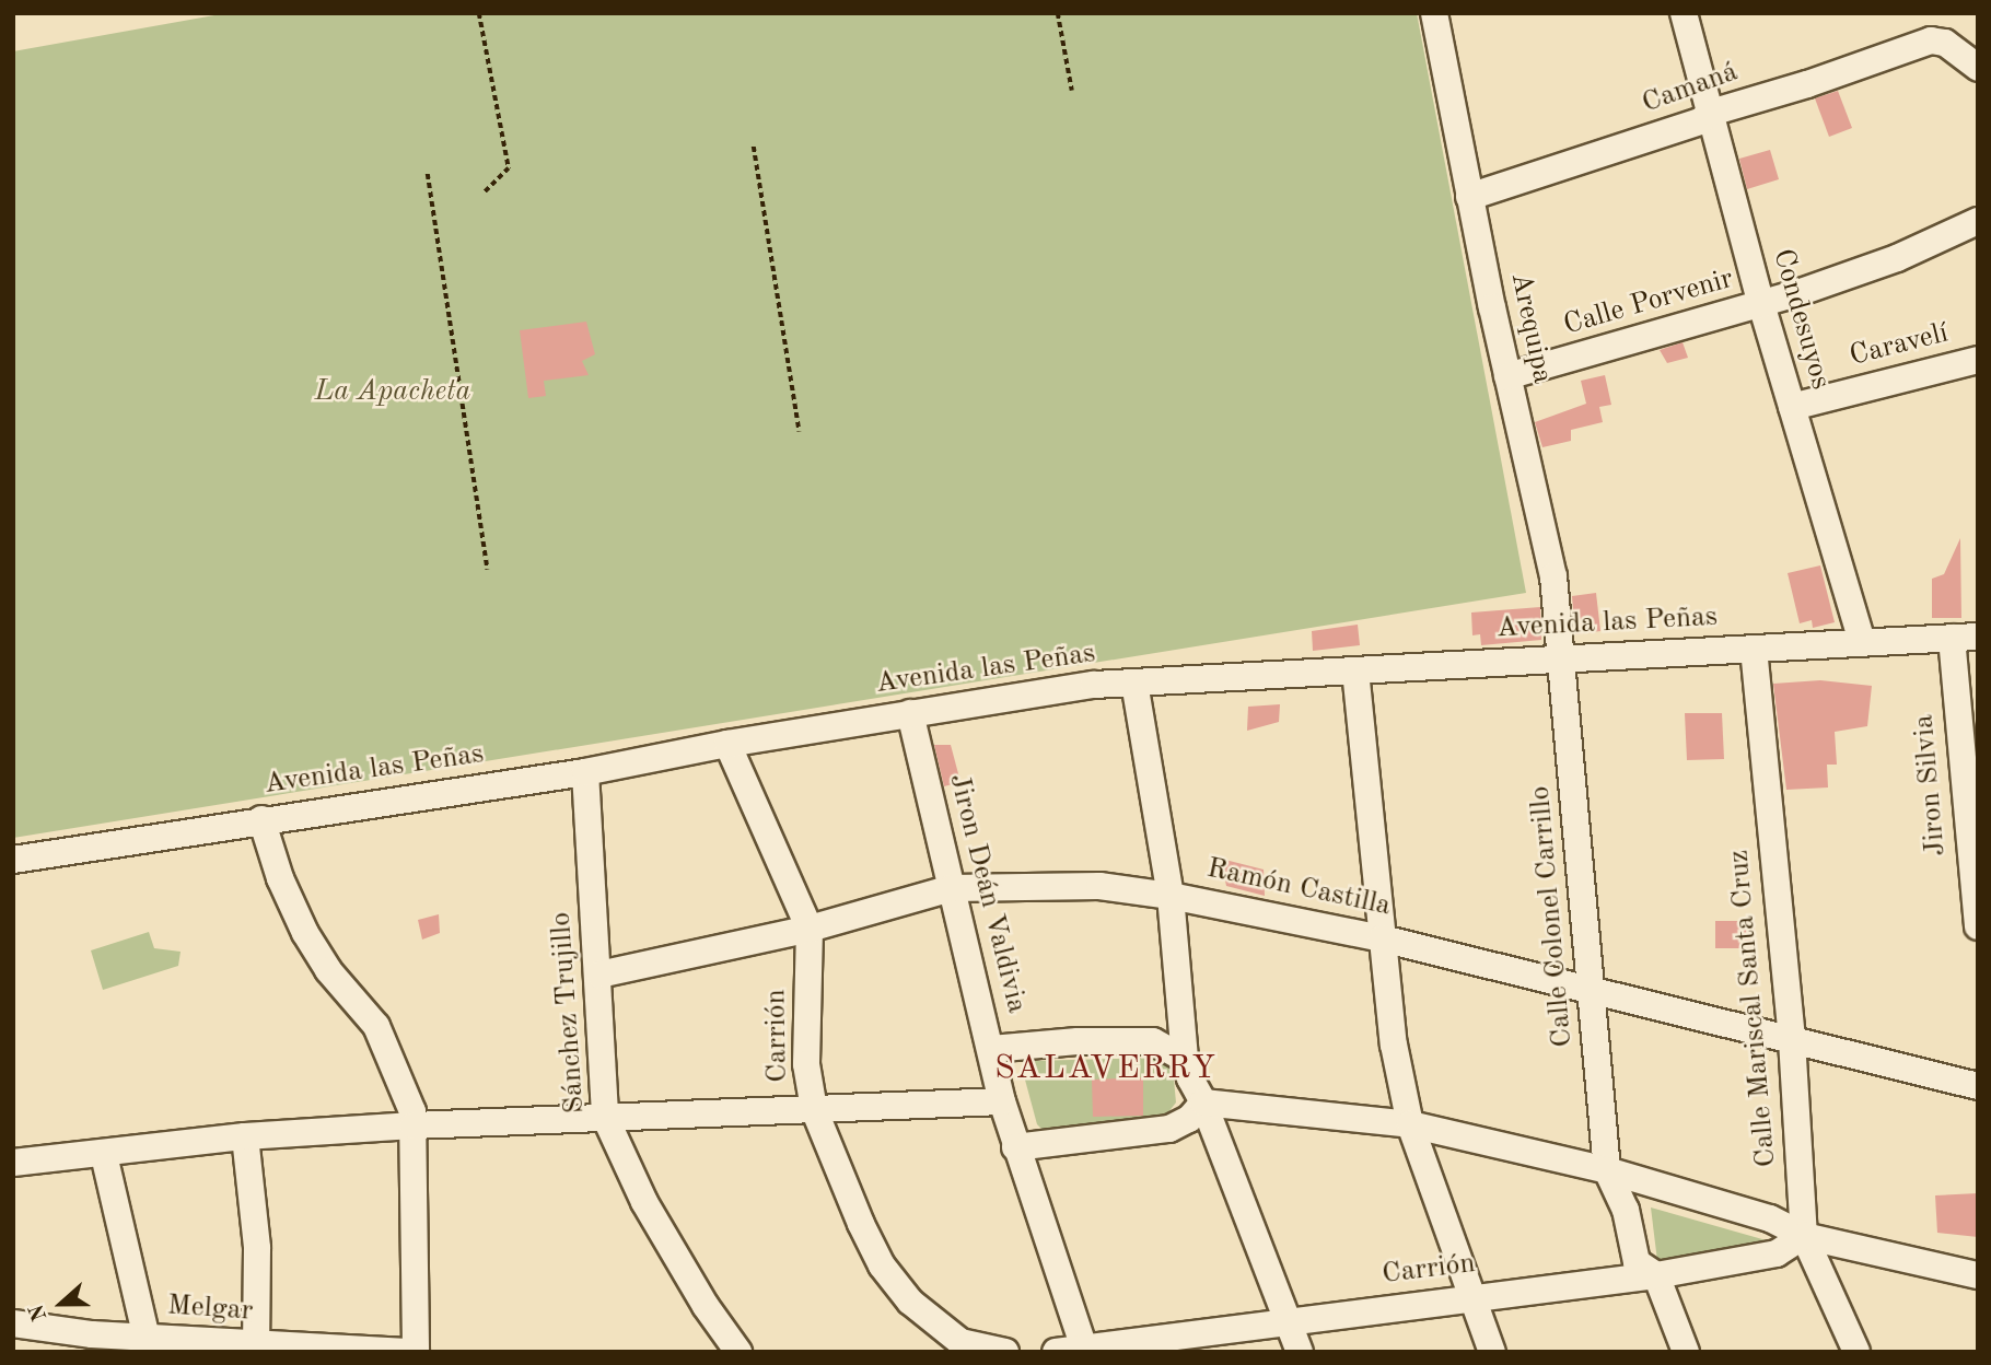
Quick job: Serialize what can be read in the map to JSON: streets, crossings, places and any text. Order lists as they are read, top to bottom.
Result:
{
  "streets": {
    "street": [
      "Camaná",
      "Calle Porvenir",
      "Condesuyos",
      "Arequipa",
      "Caravelí",
      "Avenida las Peñas",
      "Jiron Silvia",
      "Ramón Castilla",
      "Jiron Deán Valdivia",
      "Calle Colonel Carrillo",
      "Calle Mariscal Santa Cruz",
      "Sánchez Trujillo",
      "Carrión",
      "Melgar"
    ]
  },
  "crossings": [
    ["Camaná", "Condesuyos"],
    ["Camaná", "Arequipa"],
    ["Calle Porvenir", "Condesuyos"],
    ["Calle Porvenir", "Arequipa"],
    ["Condesuyos", "Caravelí"],
    ["Condesuyos", "Avenida las Peñas"],
    ["Arequipa", "Avenida las Peñas"],
    ["Arequipa", "Calle Colonel Carrillo"],
    ["Avenida las Peñas", "Jiron Silvia"],
    ["Avenida las Peñas", "Jiron Deán Valdivia"],
    ["Avenida las Peñas", "Calle Colonel Carrillo"],
    ["Avenida las Peñas", "Calle Mariscal Santa Cruz"],
    ["Avenida las Peñas", "Sánchez Trujillo"],
    ["Avenida las Peñas", "Carrión"],
    ["Ramón Castilla", "Jiron Deán Valdivia"],
    ["Ramón Castilla", "Calle Colonel Carrillo"],
    ["Ramón Castilla", "Calle Mariscal Santa Cruz"],
    ["Ramón Castilla", "Sánchez Trujillo"],
    ["Ramón Castilla", "Carrión"],
    ["Jiron Deán Valdivia", "Carrión"],
    ["Calle Mariscal Santa Cruz", "Carrión"]
  ],
  "districts": ["SALAVERRY"],
  "parks": ["La Apacheta"],
  "north": "left"
}
